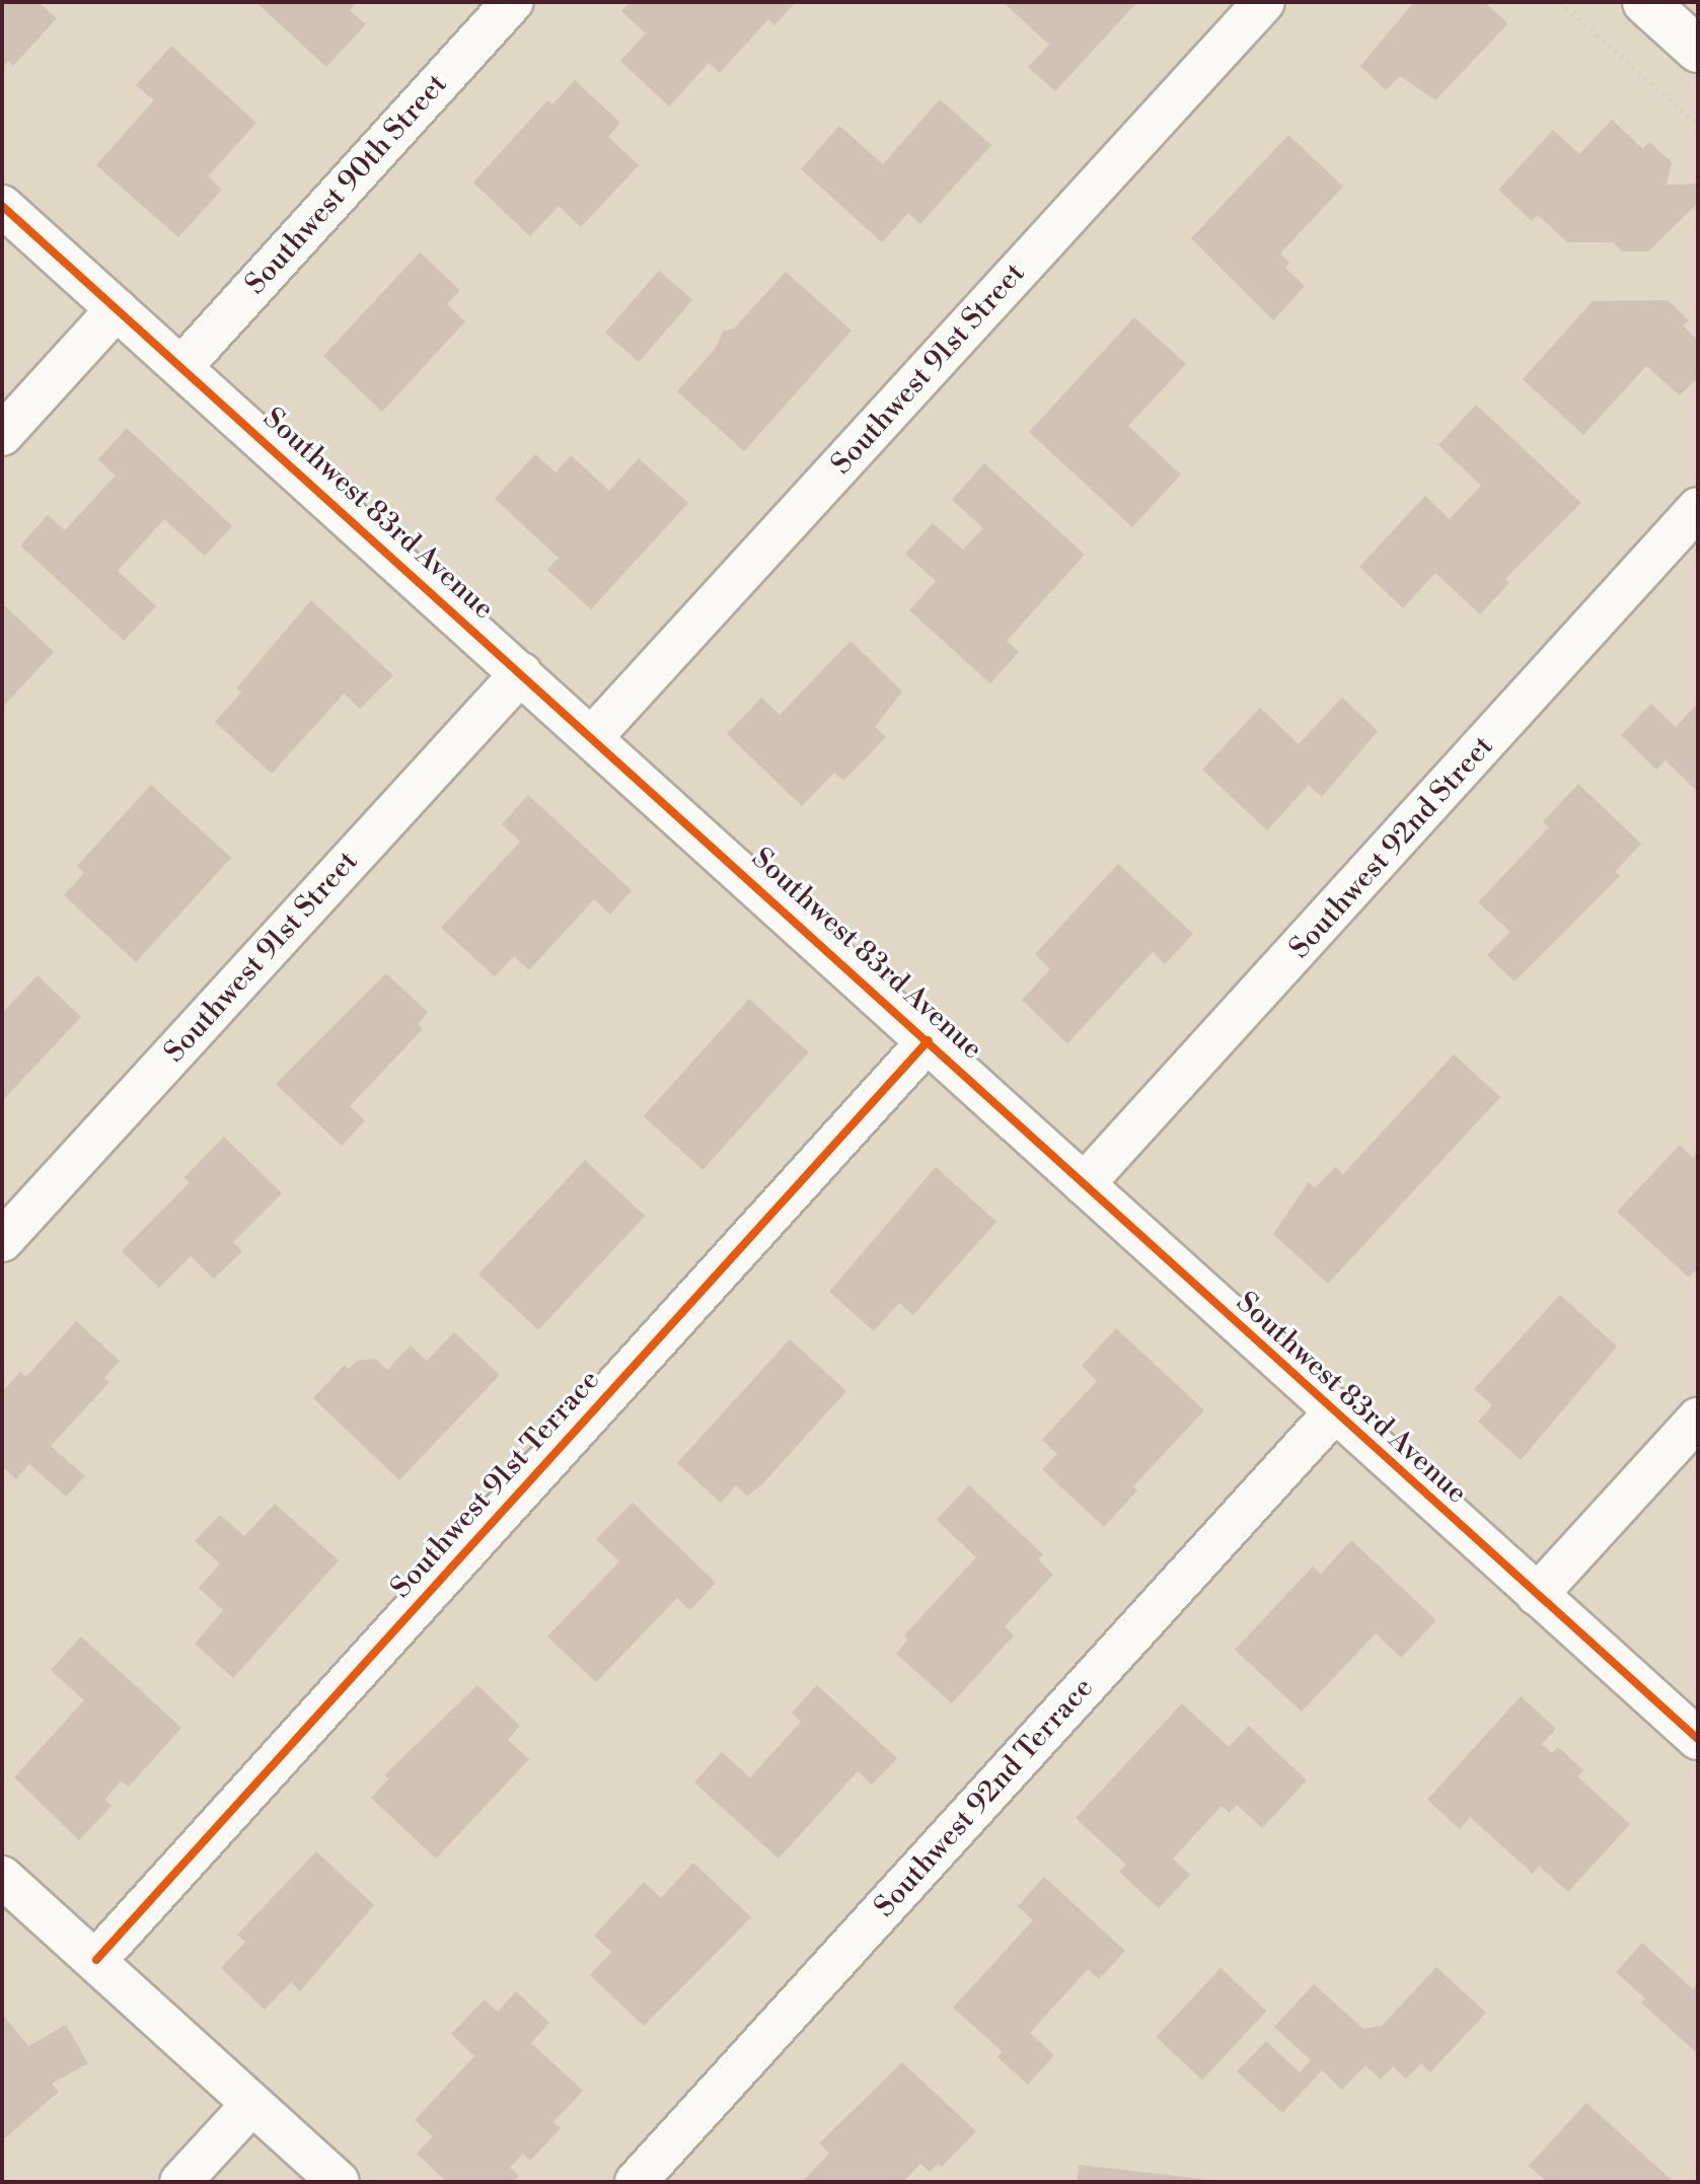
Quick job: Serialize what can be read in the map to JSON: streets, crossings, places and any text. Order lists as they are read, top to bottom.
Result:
{
  "streets": {
    "street": [
      "Southwest 90th Street",
      "Southwest 91st Street",
      "Southwest 83rd Avenue",
      "Southwest 92nd Street",
      "Southwest 91st Terrace",
      "Southwest 92nd Terrace"
    ]
  },
  "crossings": [
    ["Southwest 90th Street", "Southwest 83rd Avenue"],
    ["Southwest 91st Street", "Southwest 83rd Avenue"],
    ["Southwest 83rd Avenue", "Southwest 92nd Street"],
    ["Southwest 83rd Avenue", "Southwest 91st Terrace"],
    ["Southwest 83rd Avenue", "Southwest 92nd Terrace"]
  ]
}
